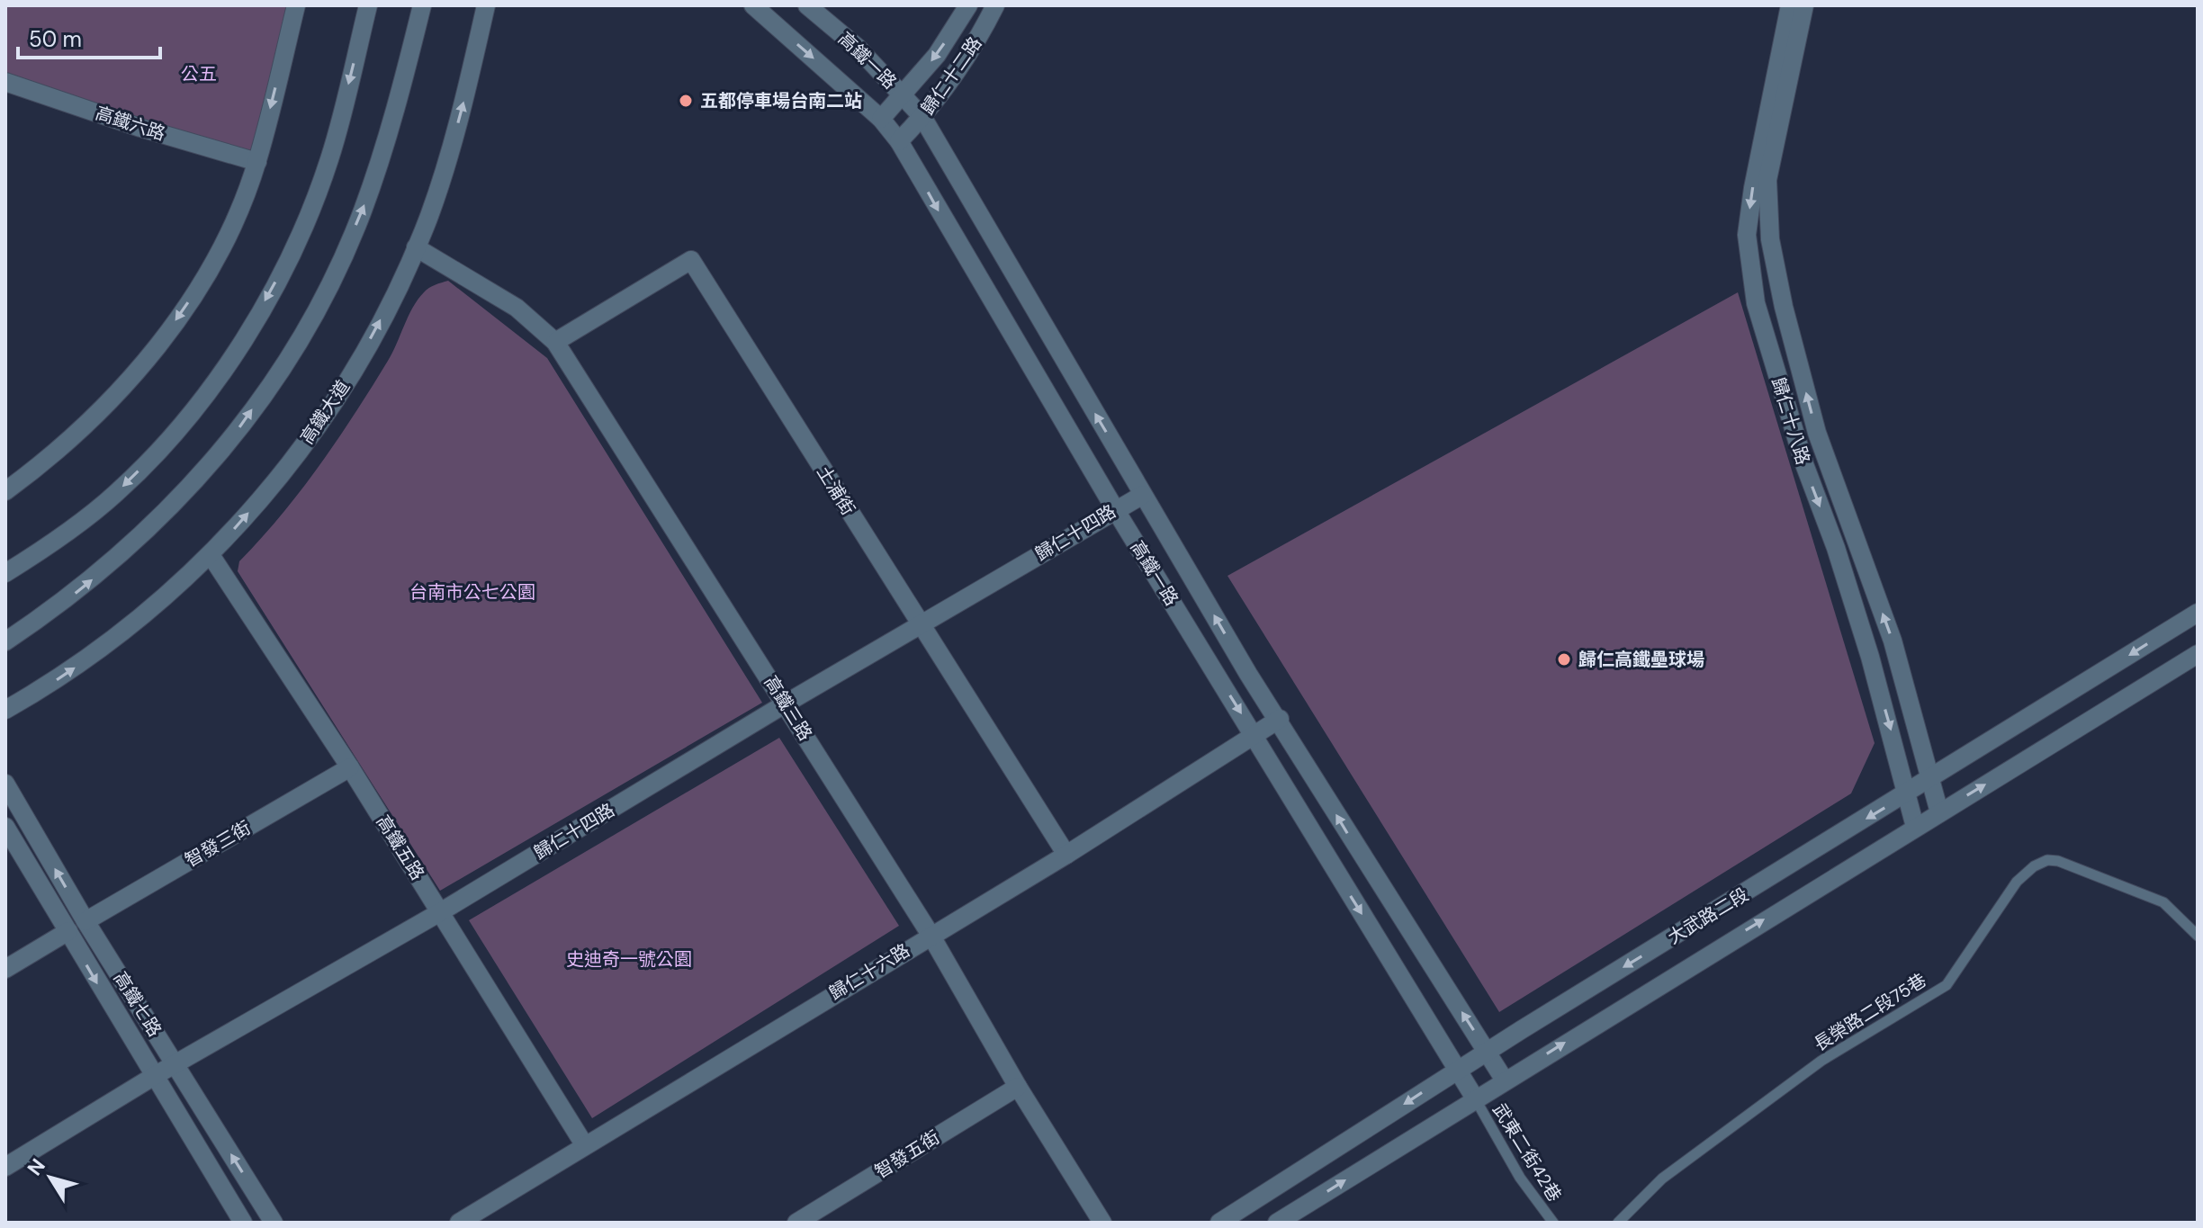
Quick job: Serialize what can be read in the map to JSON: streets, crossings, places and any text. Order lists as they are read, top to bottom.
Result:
{
  "streets": {
    "street": [
      "高鐵一路",
      "歸仁十二路",
      "高鐵六路",
      "高鐵大道",
      "歸仁十八路",
      "土浦街",
      "歸仁十四路",
      "高鐵三路",
      "智發三街",
      "高鐵五路",
      "大武路二段",
      "歸仁十六路",
      "高鐵七路",
      "智發五街"
    ],
    "lane": ["長榮路二段75巷", "武東二街42巷"]
  },
  "crossings": [
    ["高鐵一路", "歸仁十二路"],
    ["高鐵一路", "歸仁十四路"],
    ["高鐵一路", "大武路二段"],
    ["高鐵一路", "歸仁十六路"],
    ["高鐵一路", "武東二街42巷"],
    ["高鐵大道", "高鐵三路"],
    ["高鐵大道", "高鐵五路"],
    ["歸仁十八路", "大武路二段"],
    ["土浦街", "歸仁十四路"],
    ["土浦街", "高鐵三路"],
    ["土浦街", "歸仁十六路"],
    ["歸仁十四路", "高鐵三路"],
    ["歸仁十四路", "高鐵五路"],
    ["歸仁十四路", "高鐵七路"],
    ["高鐵三路", "歸仁十六路"],
    ["高鐵三路", "智發五街"],
    ["智發三街", "高鐵五路"],
    ["智發三街", "高鐵七路"],
    ["高鐵五路", "歸仁十六路"],
    ["大武路二段", "武東二街42巷"]
  ],
  "parks": ["公五", "台南市公七公園", "史迪奇一號公園"],
  "places": ["五都停車場台南二站", "歸仁高鐵壘球場"],
  "scale_bar": "50 m",
  "north": "top left"
}
